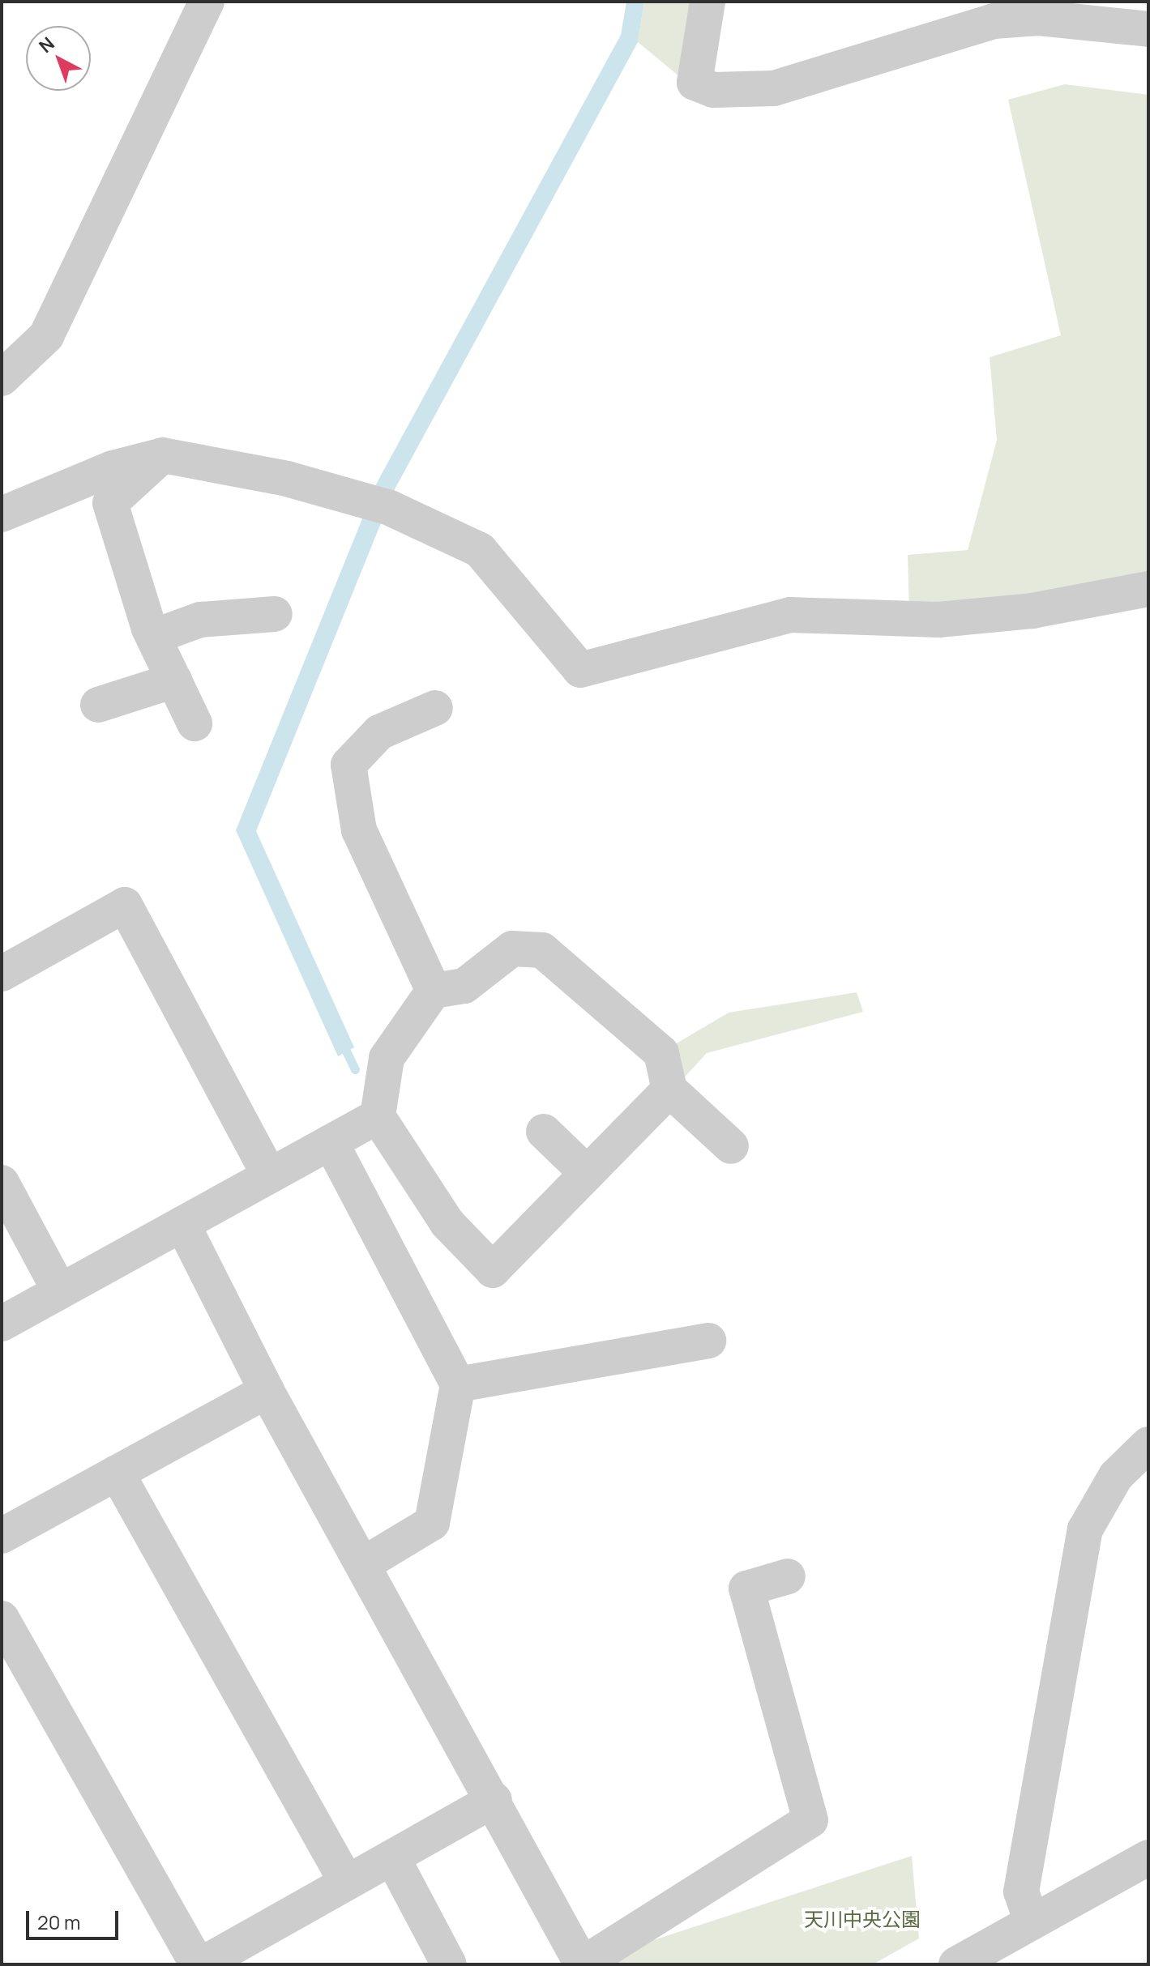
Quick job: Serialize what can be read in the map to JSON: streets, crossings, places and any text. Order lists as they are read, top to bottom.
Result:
{
  "parks": ["天川中央公園"],
  "scale_bar": "20 m",
  "north": "top left"
}
